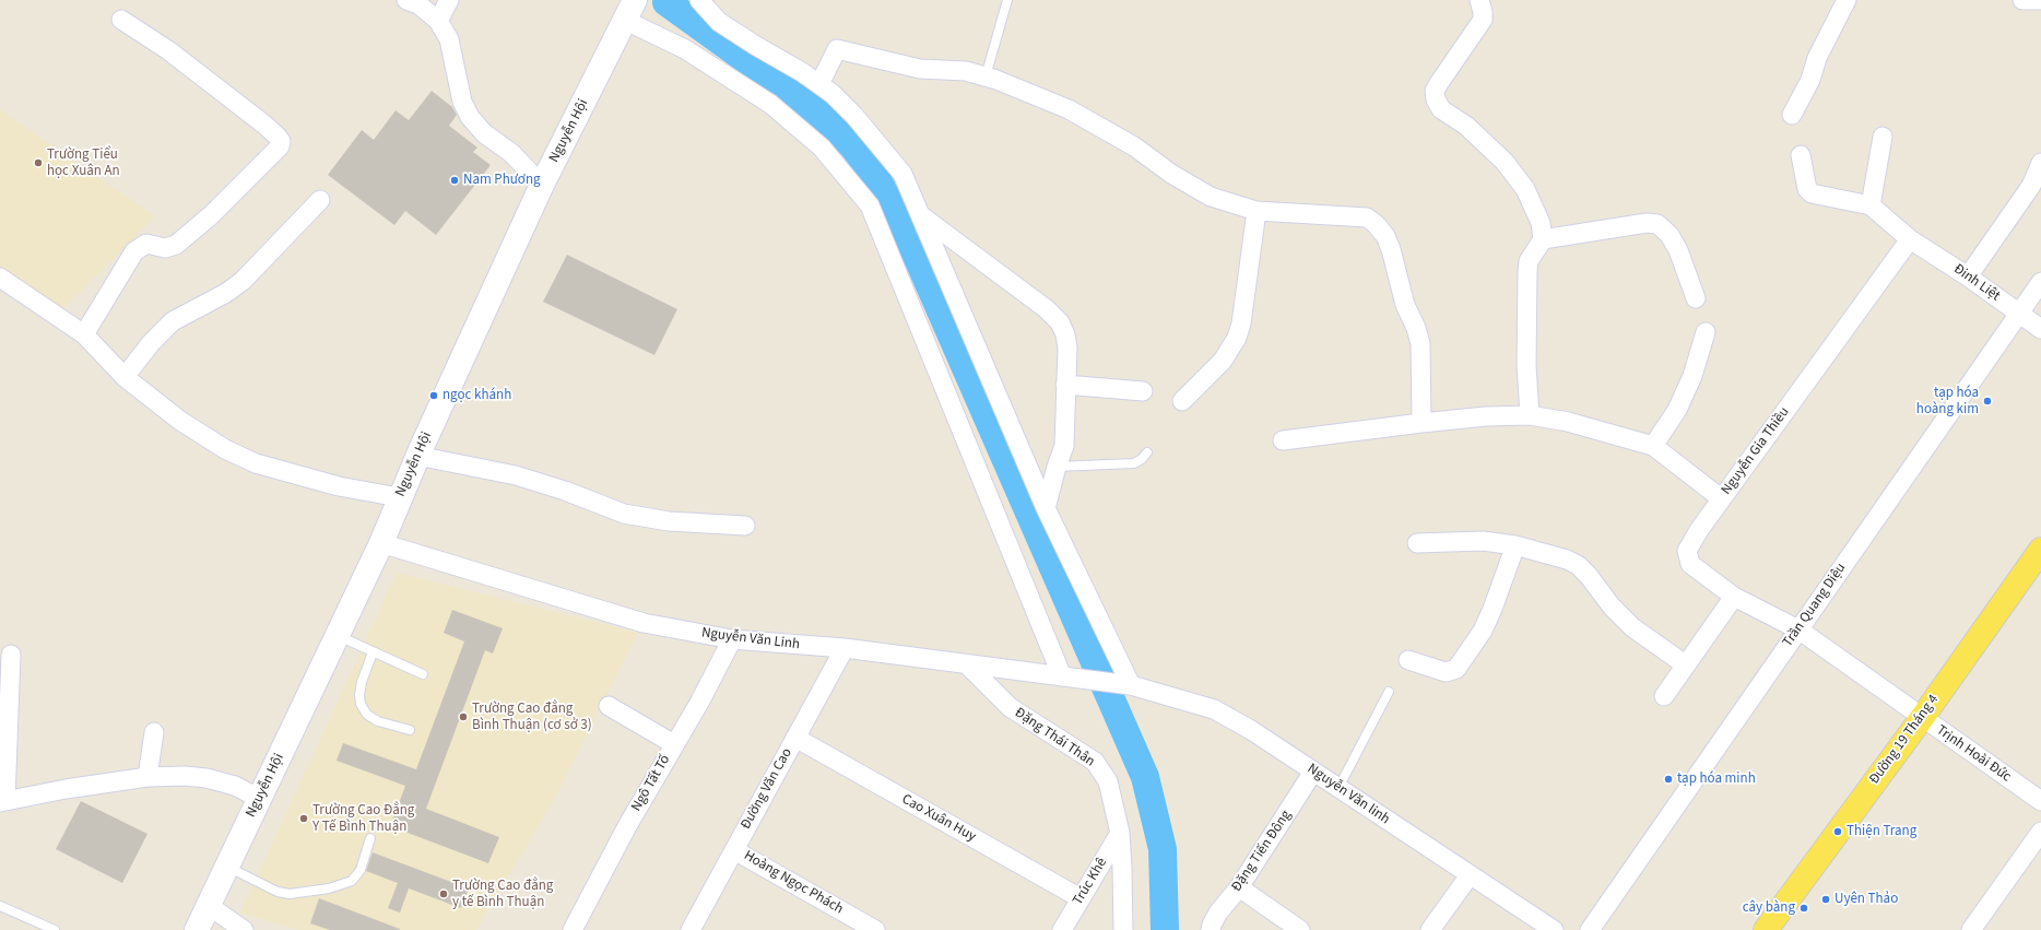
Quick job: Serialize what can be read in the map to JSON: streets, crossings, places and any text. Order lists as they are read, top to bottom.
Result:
{
  "streets": {
    "main road": ["Đường 19 Tháng 4"],
    "street": [
      "Nguyễn Hội",
      "Đinh Liệt",
      "Nguyễn Gia Thiều",
      "Trần Quang Diệu",
      "Nguyễn Văn Linh",
      "Đặng Thái Thân",
      "Trịnh Hoài Đức",
      "Ngô Tất Tố",
      "Đường Văn Cao",
      "Nguyễn Văn linh",
      "Cao Xuân Huy",
      "Đặng Tiến Đông",
      "Trúc Khê",
      "Hoàng Ngọc Phách"
    ]
  },
  "crossings": [
    ["Nguyễn Hội", "Nguyễn Văn Linh"],
    ["Đinh Liệt", "Nguyễn Gia Thiều"],
    ["Đinh Liệt", "Trần Quang Diệu"],
    ["Nguyễn Gia Thiều", "Trần Quang Diệu"],
    ["Nguyễn Gia Thiều", "Trịnh Hoài Đức"],
    ["Trần Quang Diệu", "Trịnh Hoài Đức"],
    ["Nguyễn Văn Linh", "Đặng Thái Thân"],
    ["Nguyễn Văn Linh", "Ngô Tất Tố"],
    ["Nguyễn Văn Linh", "Đường Văn Cao"],
    ["Nguyễn Văn Linh", "Nguyễn Văn linh"],
    ["Đặng Thái Thân", "Trúc Khê"],
    ["Đường 19 Tháng 4", "Trịnh Hoài Đức"],
    ["Đường Văn Cao", "Cao Xuân Huy"],
    ["Đường Văn Cao", "Hoàng Ngọc Phách"],
    ["Nguyễn Văn linh", "Đặng Tiến Đông"],
    ["Cao Xuân Huy", "Trúc Khê"]
  ],
  "places": [
    "Trường Tiểu học Xuân An",
    "Nam Phương",
    "ngọc khánh",
    "tạp hóa hoàng kim",
    "Trường Cao đẳng Bình Thuận (cơ sở 3)",
    "tạp hóa minh",
    "Trường Cao Đẳng Y Tế Bình Thuận",
    "Thiện Trang",
    "Trường Cao đẳng y tế Bình Thuận",
    "Uyên Thảo",
    "cây bàng"
  ]
}
